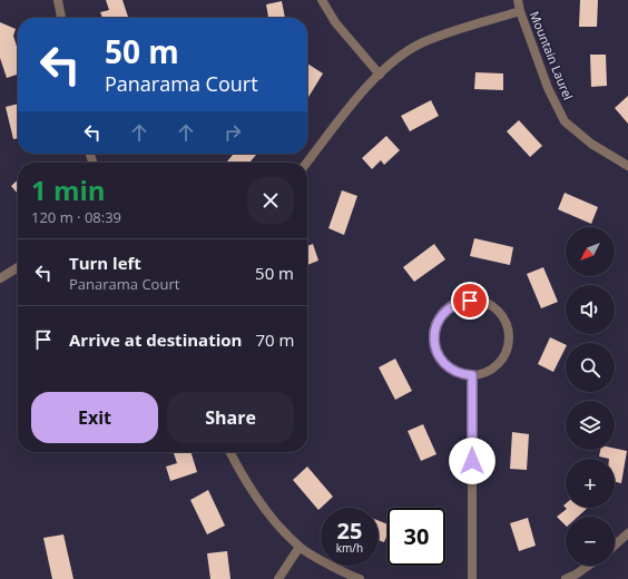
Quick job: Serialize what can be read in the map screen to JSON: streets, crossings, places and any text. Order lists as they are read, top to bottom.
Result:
{
  "streets": {
    "street": ["Mountain Laurel"]
  },
  "north": "bottom left",
  "page": {
    "turn": ["50 m", "Panarama Court"],
    "heading": ["1 min", "120 m · 08:39"],
    "map_buttons": ["+", "−"],
    "list": [
      {
        "name": "Turn left",
        "note": "Panarama Court",
        "value": "50 m"
      },
      {
        "name": "Arrive at destination",
        "value": "70 m"
      }
    ],
    "buttons": ["Exit", "Share"],
    "speed": "25 km/h",
    "limit": "30"
  }
}
